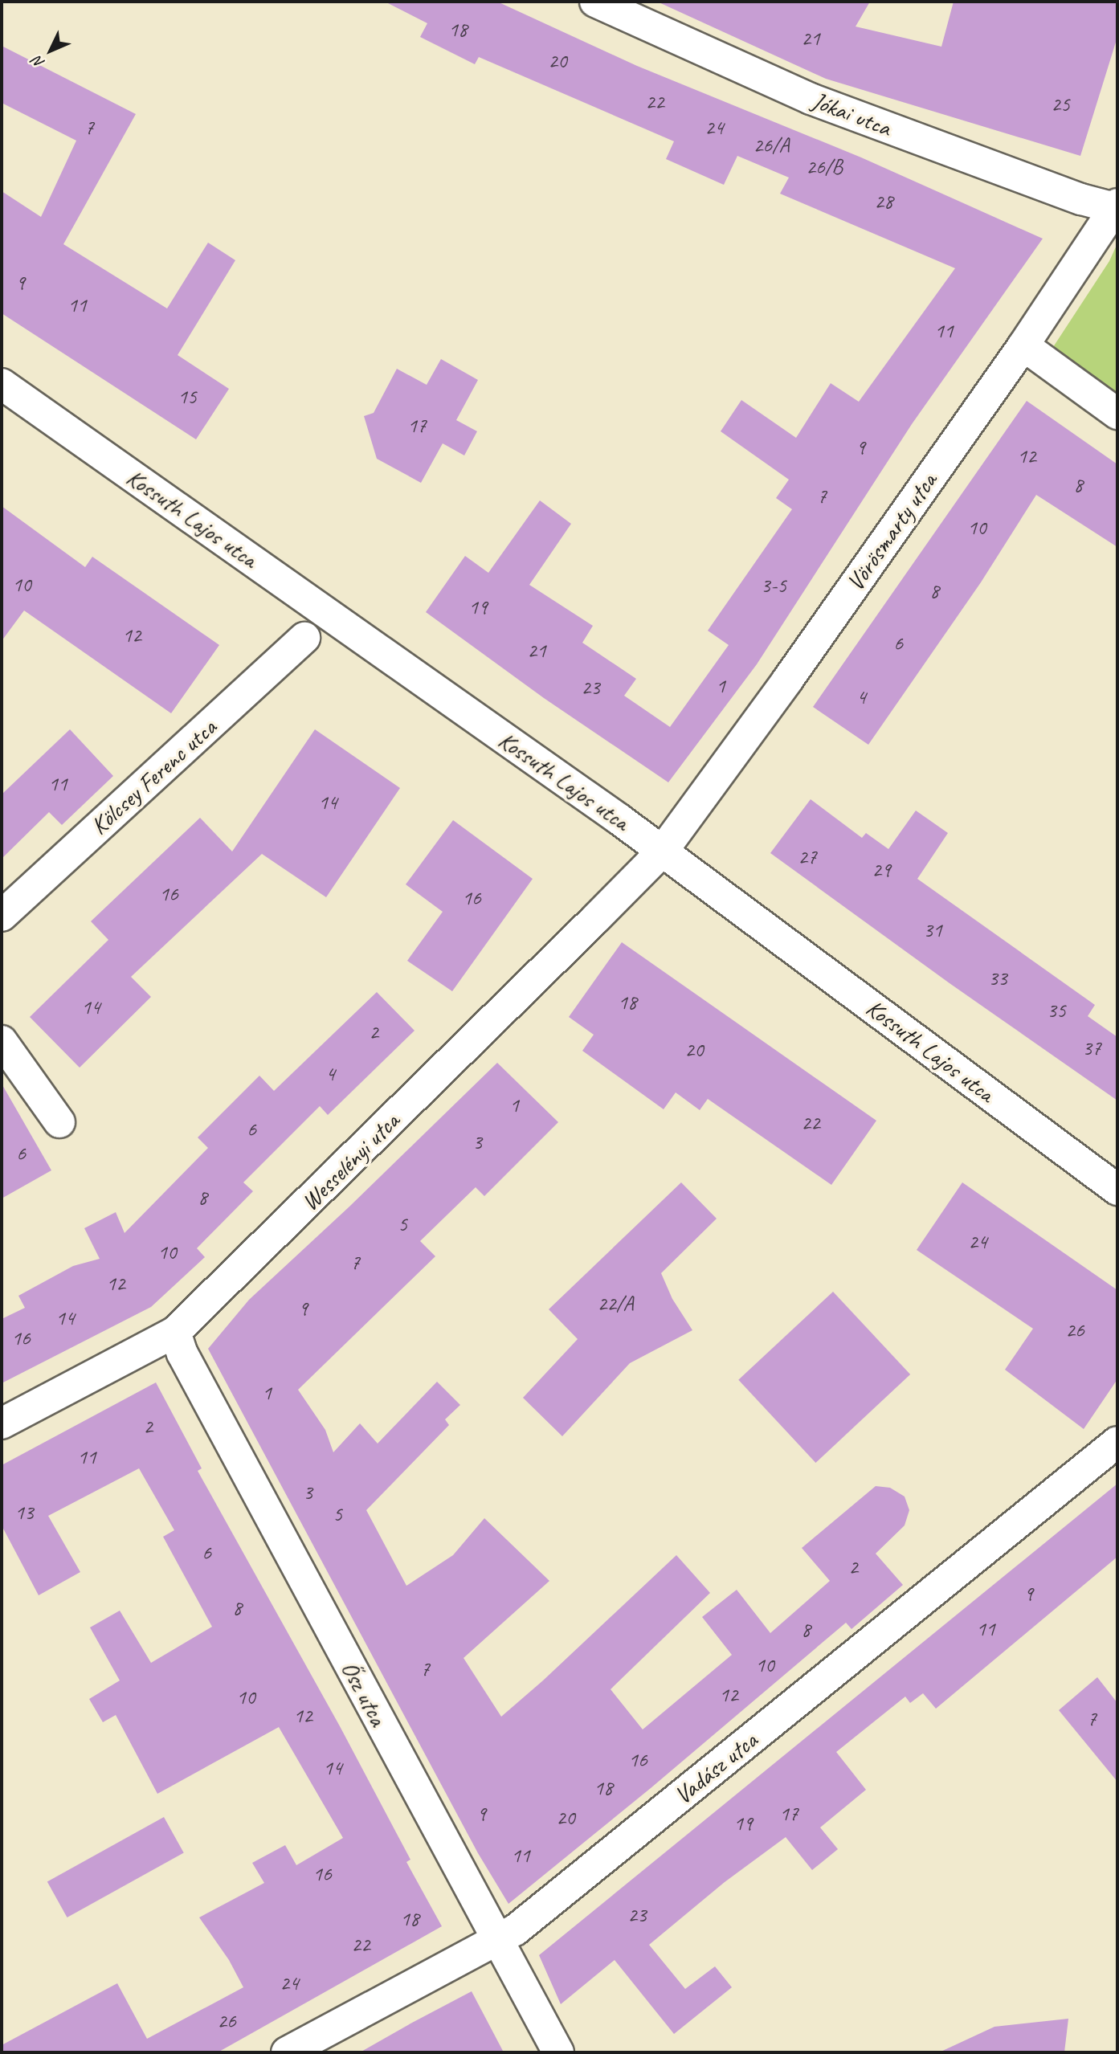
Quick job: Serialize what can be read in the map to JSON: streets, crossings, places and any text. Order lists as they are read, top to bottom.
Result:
{
  "streets": {
    "street": [
      "Jókai utca",
      "Kossuth Lajos utca",
      "Vörösmarty utca",
      "Kölcsey Ferenc utca",
      "Wesselényi utca",
      "Ősz utca",
      "Vadász utca"
    ]
  },
  "crossings": [
    ["Jókai utca", "Vörösmarty utca"],
    ["Kossuth Lajos utca", "Vörösmarty utca"],
    ["Kossuth Lajos utca", "Wesselényi utca"],
    ["Vörösmarty utca", "Wesselényi utca"],
    ["Wesselényi utca", "Ősz utca"],
    ["Ősz utca", "Vadász utca"]
  ],
  "house_numbers": [
    "18",
    "21",
    "20",
    "22",
    "25",
    "7",
    "24",
    "26/A",
    "26/B",
    "28",
    "9",
    "11",
    "11",
    "15",
    "17",
    "9",
    "12",
    "8",
    "7",
    "10",
    "10",
    "3-5",
    "8",
    "19",
    "12",
    "6",
    "21",
    "1",
    "23",
    "4",
    "11",
    "14",
    "27",
    "29",
    "16",
    "16",
    "31",
    "33",
    "18",
    "14",
    "35",
    "2",
    "37",
    "20",
    "4",
    "1",
    "22",
    "6",
    "3",
    "6",
    "8",
    "5",
    "24",
    "10",
    "7",
    "12",
    "22/A",
    "9",
    "14",
    "26",
    "16",
    "1",
    "2",
    "11",
    "3",
    "13",
    "5",
    "6",
    "2",
    "9",
    "8",
    "11",
    "8",
    "10",
    "7",
    "12",
    "10",
    "12",
    "7",
    "16",
    "14",
    "18",
    "9",
    "17",
    "20",
    "19",
    "11",
    "16",
    "23",
    "18",
    "22",
    "24",
    "26"
  ],
  "north": "bottom left"
}
